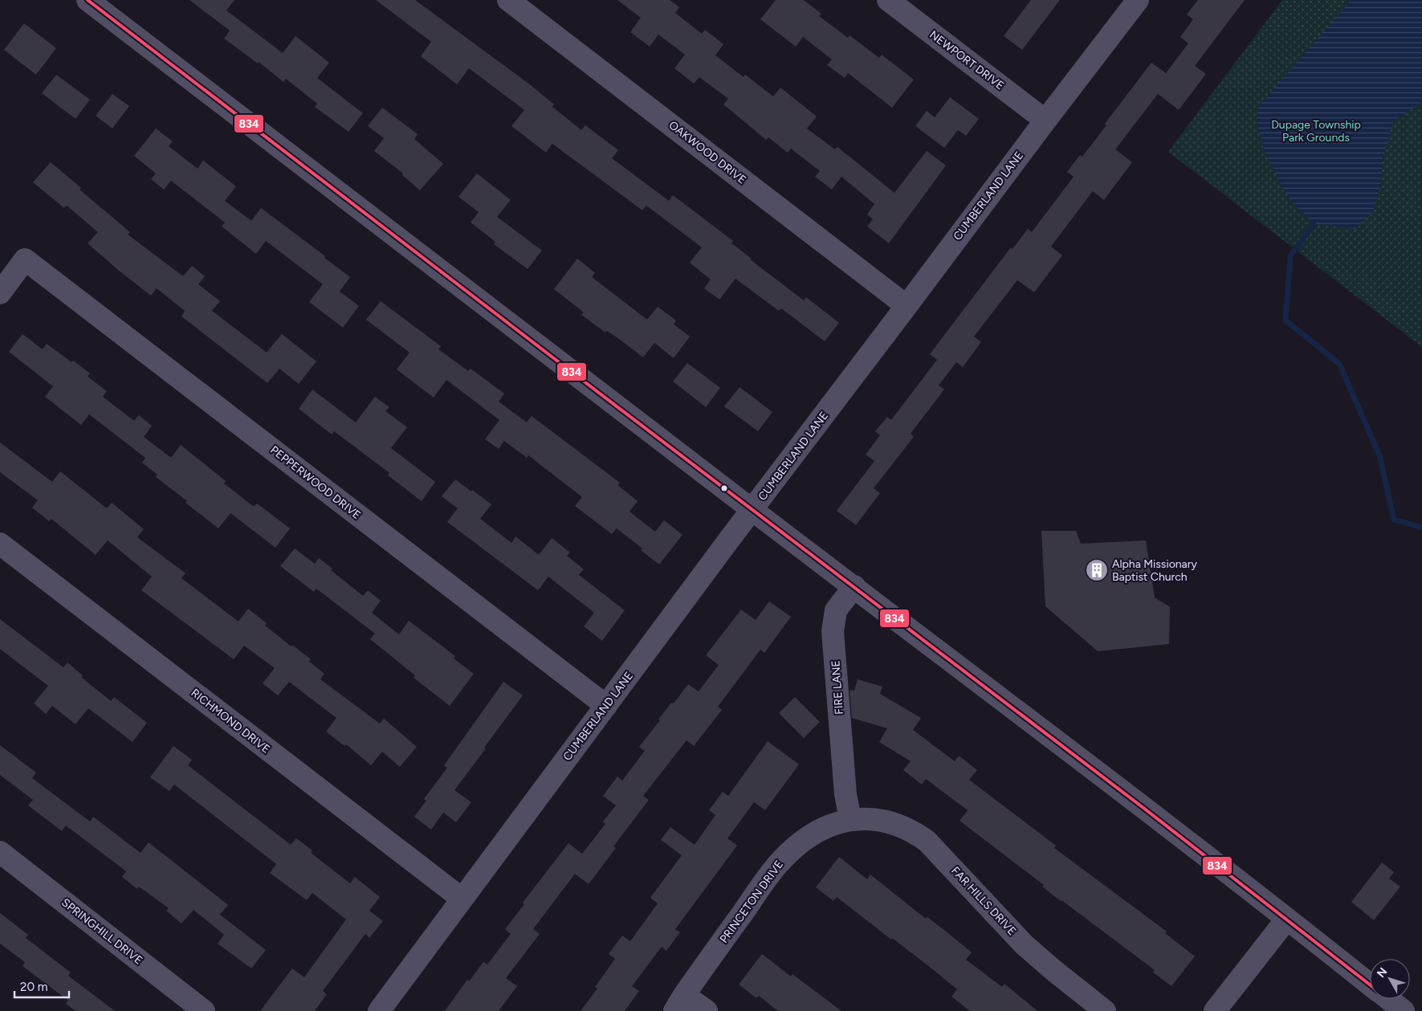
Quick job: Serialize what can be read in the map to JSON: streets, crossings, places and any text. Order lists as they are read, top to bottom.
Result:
{
  "streets": {
    "street": [
      "NEWPORT DRIVE",
      "OAKWOOD DRIVE",
      "CUMBERLAND LANE",
      "PEPPERWOOD DRIVE",
      "FIRE LANE",
      "RICHMOND DRIVE",
      "FAR HILLS DRIVE",
      "PRINCETON DRIVE",
      "SPRINGHILL DRIVE"
    ]
  },
  "crossings": [
    ["NEWPORT DRIVE", "CUMBERLAND LANE"],
    ["OAKWOOD DRIVE", "CUMBERLAND LANE"],
    ["CUMBERLAND LANE", "PEPPERWOOD DRIVE"],
    ["CUMBERLAND LANE", "RICHMOND DRIVE"],
    ["FIRE LANE", "FAR HILLS DRIVE"],
    ["FIRE LANE", "PRINCETON DRIVE"],
    ["FAR HILLS DRIVE", "PRINCETON DRIVE"]
  ],
  "parks": ["Dupage Township Park Grounds"],
  "places": {
    "building": ["Alpha Missionary Baptist Church"]
  },
  "lines": ["transit line 834"],
  "scale_bar": "20 m",
  "north": "top left"
}
